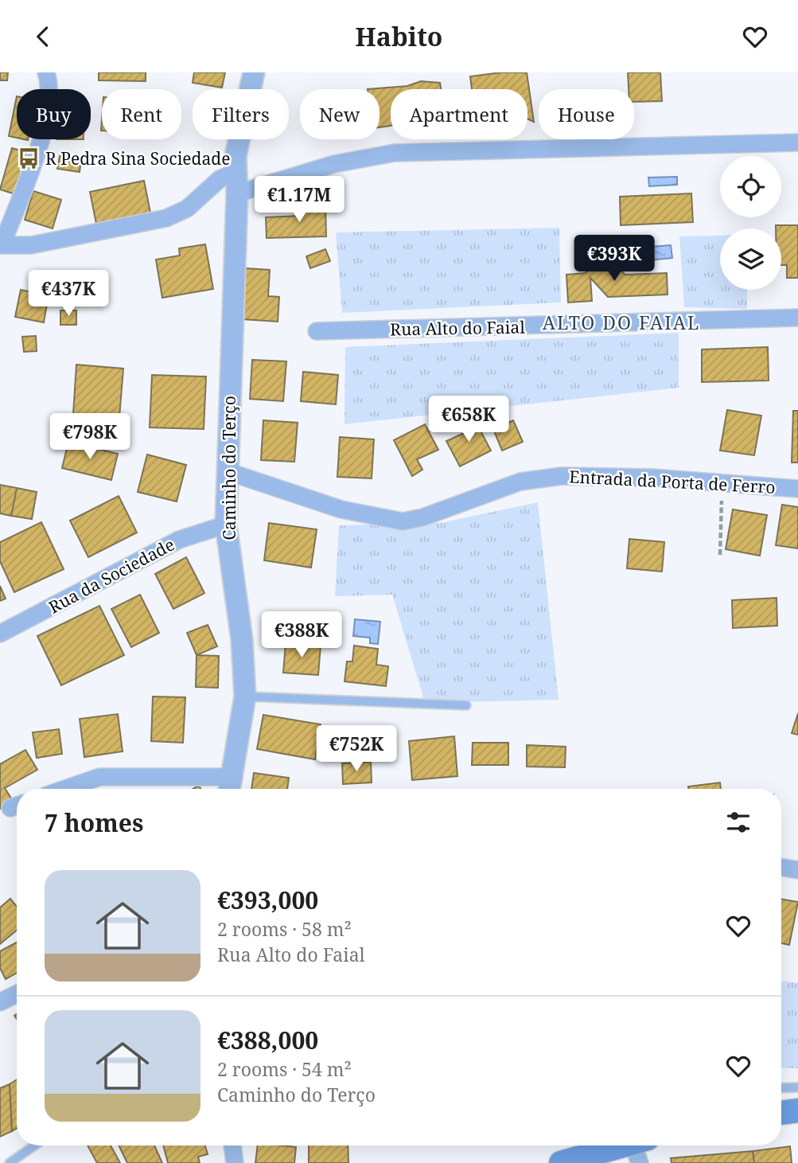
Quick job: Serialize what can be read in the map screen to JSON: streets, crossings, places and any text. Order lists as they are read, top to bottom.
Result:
{
  "streets": {
    "street": [
      "Rua Alto do Faial",
      "Caminho do Terço",
      "Entrada da Porta de Ferro",
      "Rua da Sociedade"
    ]
  },
  "crossings": [
    ["Caminho do Terço", "Entrada da Porta de Ferro"],
    ["Caminho do Terço", "Rua da Sociedade"]
  ],
  "districts": ["ALTO DO FAIAL"],
  "places": {
    "bus stop": ["R Pedra Sina Sociedade"]
  },
  "page": {
    "header": "Habito",
    "chip": [
      "Buy",
      "Rent",
      "Filters",
      "New",
      "Apartment",
      "House"
    ],
    "price": [
      "€1.17M",
      "€393K",
      "€437K",
      "€658K",
      "€798K",
      "€388K",
      "€752K"
    ],
    "heading": "7 homes",
    "list": [
      {
        "name": "€393,000",
        "note": "2 rooms · 58 m² · Rua Alto do Faial"
      },
      {
        "name": "€388,000",
        "note": "2 rooms · 54 m² · Caminho do Terço"
      }
    ]
  }
}
